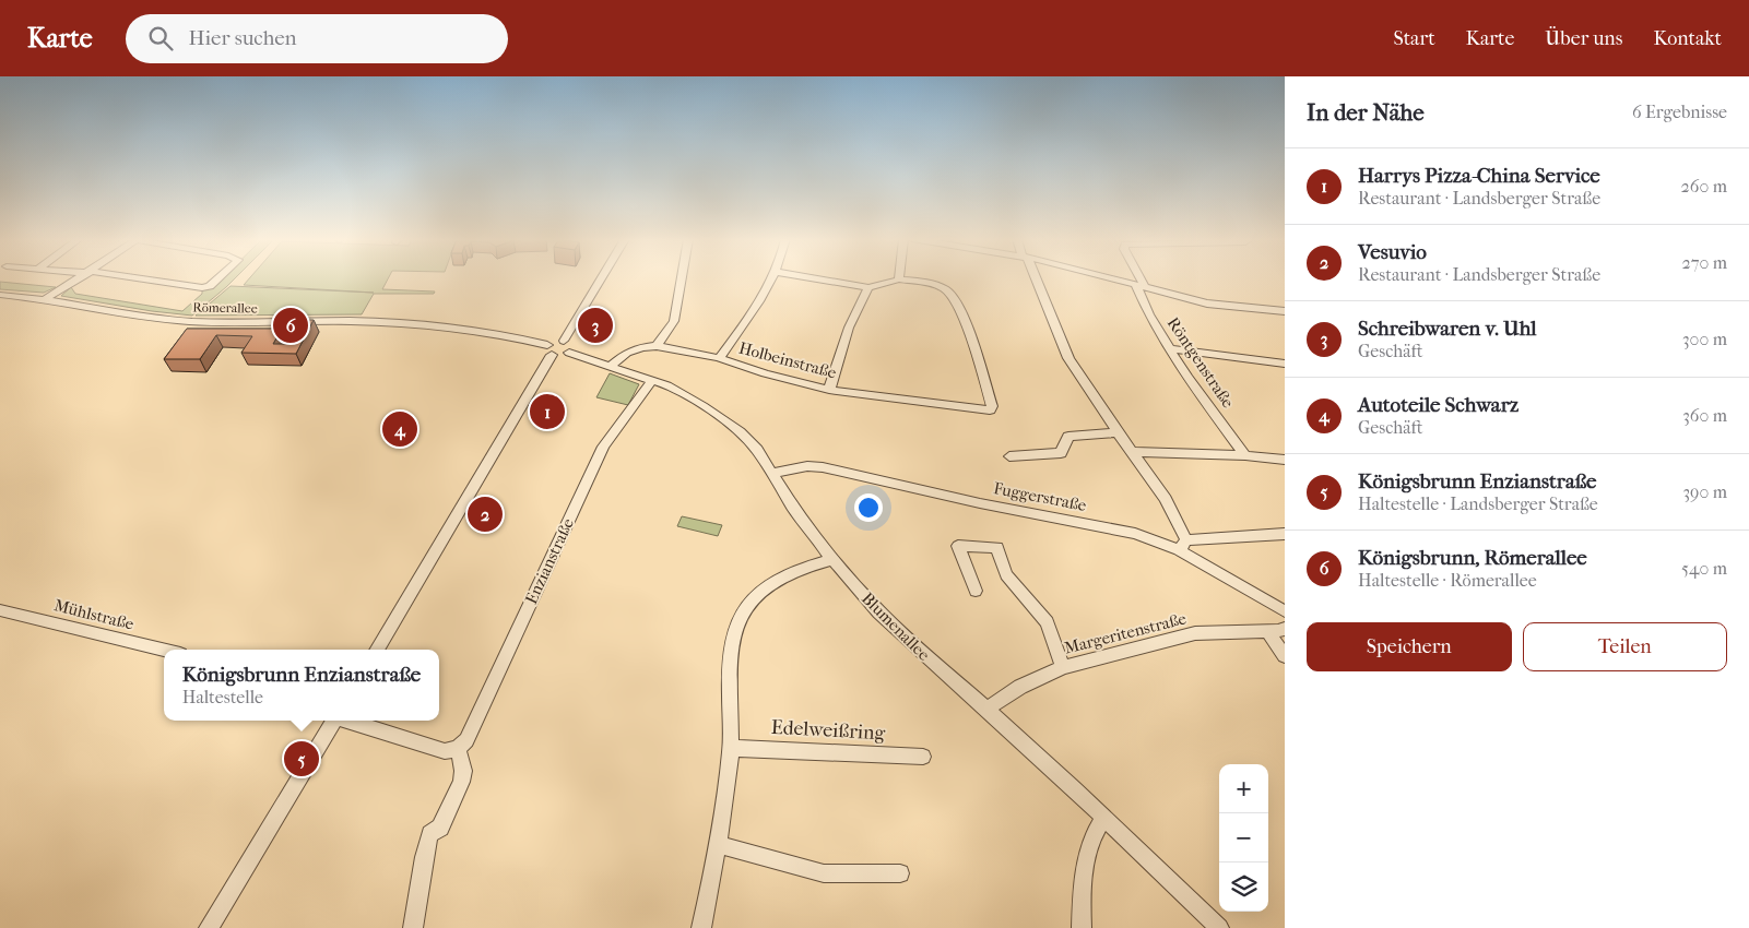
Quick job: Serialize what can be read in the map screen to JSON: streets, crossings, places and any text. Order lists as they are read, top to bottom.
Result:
{
  "streets": {
    "street": [
      "Römerallee",
      "Holbeinstraße",
      "Röntgenstraße",
      "Fuggerstraße",
      "Enzianstraße",
      "Mühlstraße",
      "Blumenallee",
      "Margeritenstraße",
      "Edelweißring"
    ]
  },
  "crossings": [
    ["Römerallee", "Blumenallee"],
    ["Holbeinstraße", "Blumenallee"],
    ["Fuggerstraße", "Blumenallee"],
    ["Enzianstraße", "Blumenallee"],
    ["Blumenallee", "Margeritenstraße"]
  ],
  "page": {
    "header": "Karte",
    "search": "Hier suchen",
    "nav": [
      "Start",
      "Karte",
      "Über uns",
      "Kontakt"
    ],
    "heading": ["In der Nähe", "6 Ergebnisse"],
    "list": [
      {
        "mark": "1",
        "name": "Harrys Pizza-China Service",
        "note": "Restaurant · Landsberger Straße",
        "value": "260 m"
      },
      {
        "mark": "2",
        "name": "Vesuvio",
        "note": "Restaurant · Landsberger Straße",
        "value": "270 m"
      },
      {
        "mark": "3",
        "name": "Schreibwaren v. Uhl",
        "note": "Geschäft",
        "value": "300 m"
      },
      {
        "mark": "4",
        "name": "Autoteile Schwarz",
        "note": "Geschäft",
        "value": "360 m"
      },
      {
        "mark": "5",
        "name": "Königsbrunn Enzianstraße",
        "note": "Haltestelle · Landsberger Straße",
        "value": "390 m"
      },
      {
        "mark": "6",
        "name": "Königsbrunn, Römerallee",
        "note": "Haltestelle · Römerallee",
        "value": "540 m"
      }
    ],
    "pins": [
      "3",
      "6",
      "1",
      "4",
      "2",
      "5"
    ],
    "buttons": ["Speichern", "Teilen"],
    "popup": ["Königsbrunn Enzianstraße", "Haltestelle"],
    "map_buttons": ["+", "−"]
  }
}
